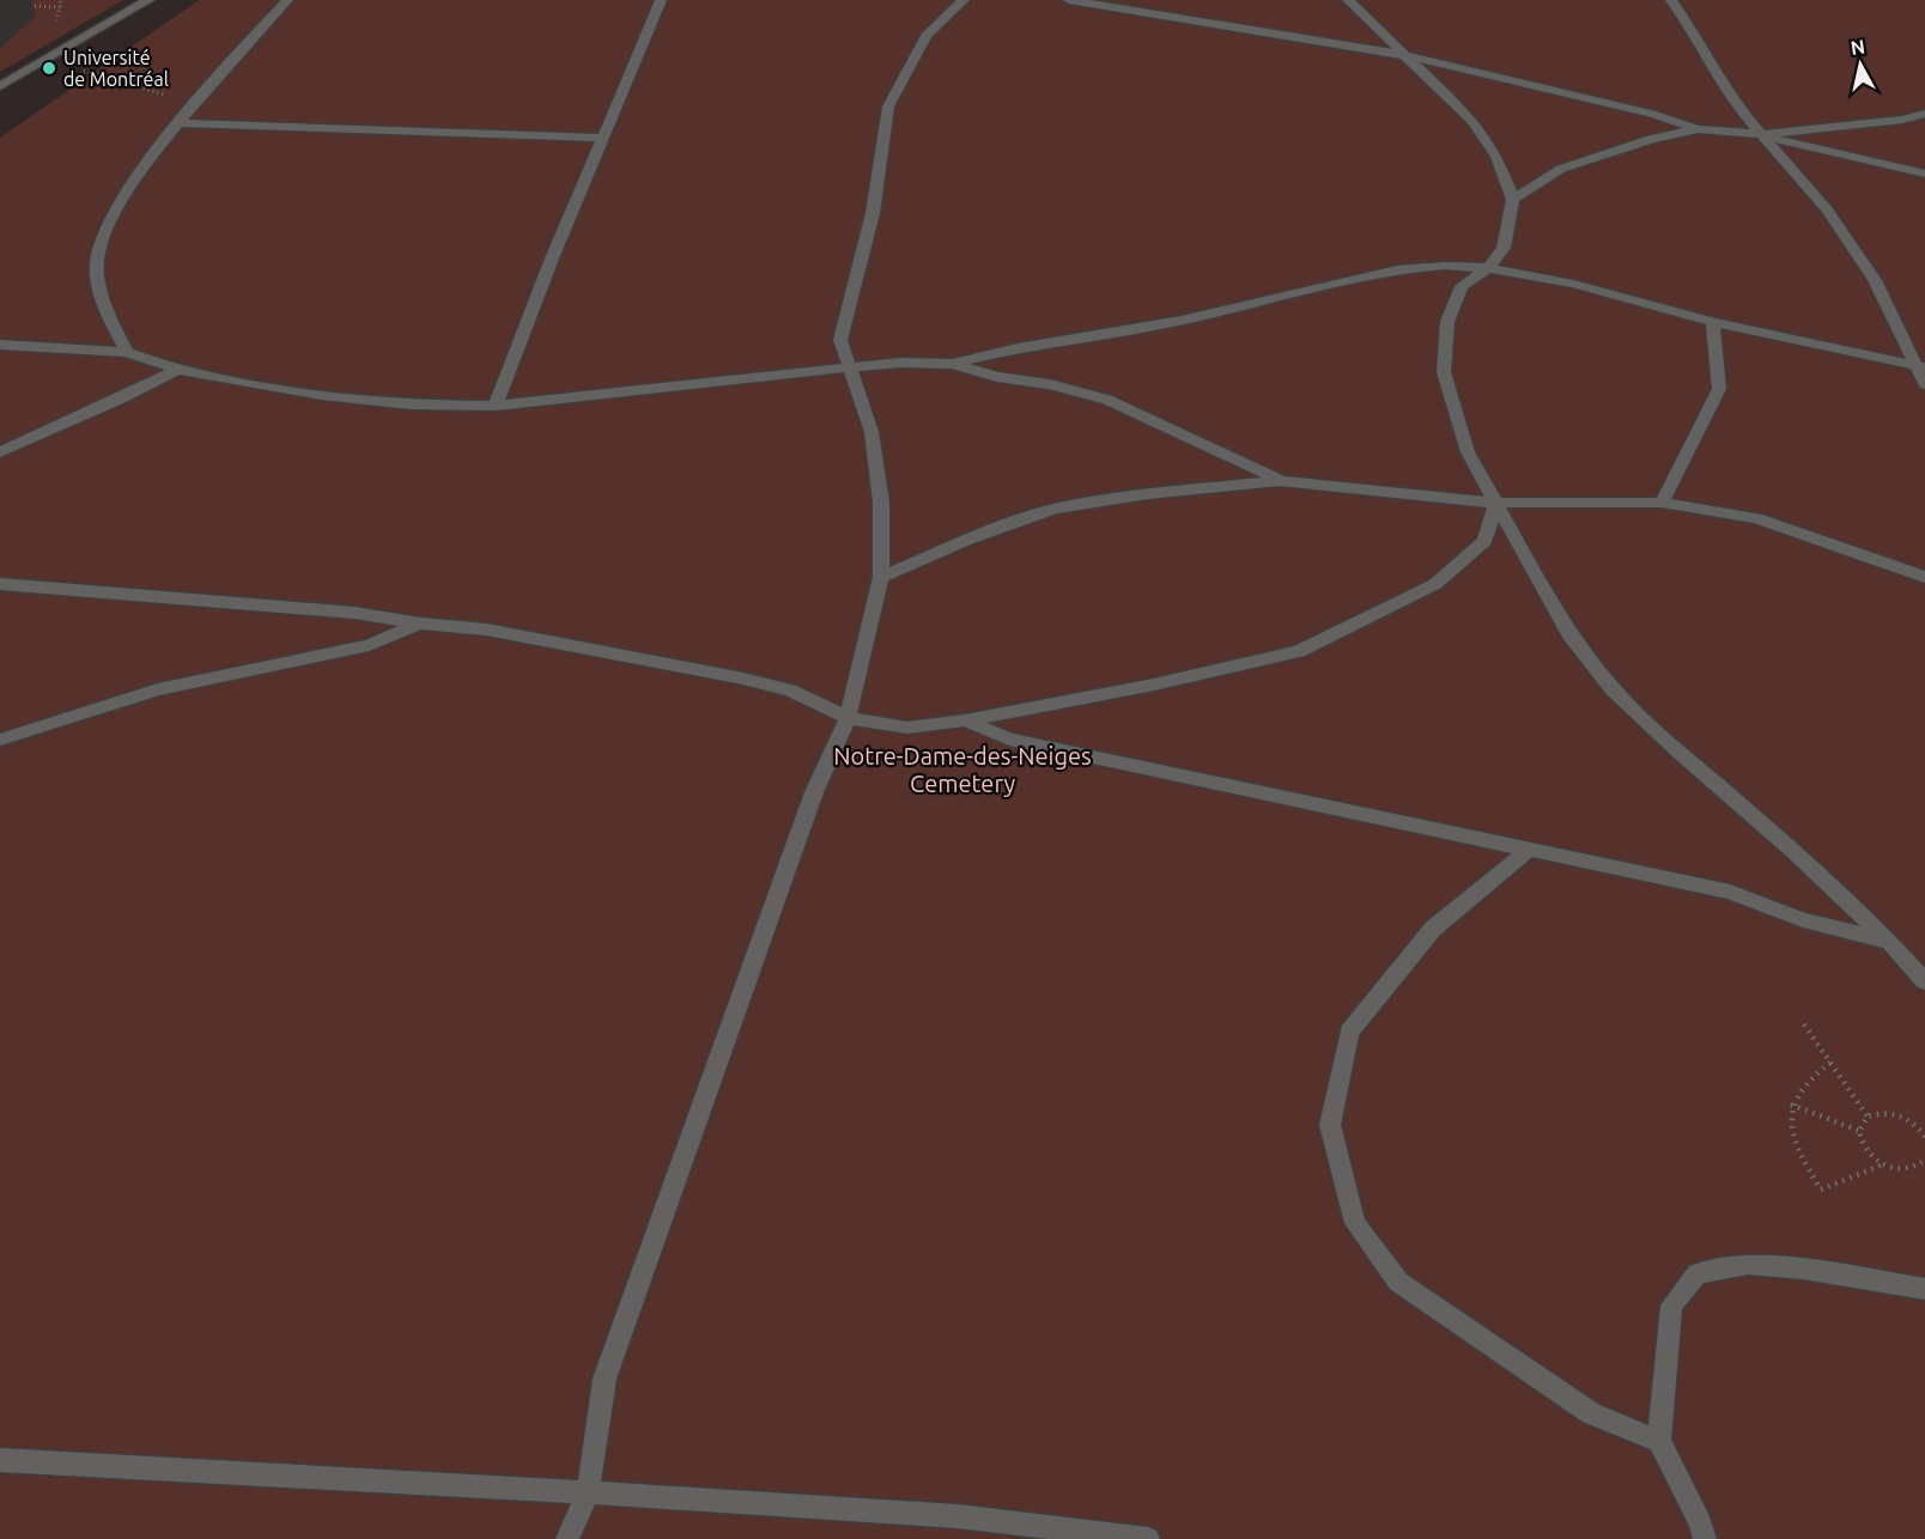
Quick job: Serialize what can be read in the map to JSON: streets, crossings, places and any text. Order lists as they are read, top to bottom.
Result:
{
  "parks": ["Notre-Dame-des-Neiges Cemetery"],
  "places": ["Université de Montréal"],
  "north": "top"
}
